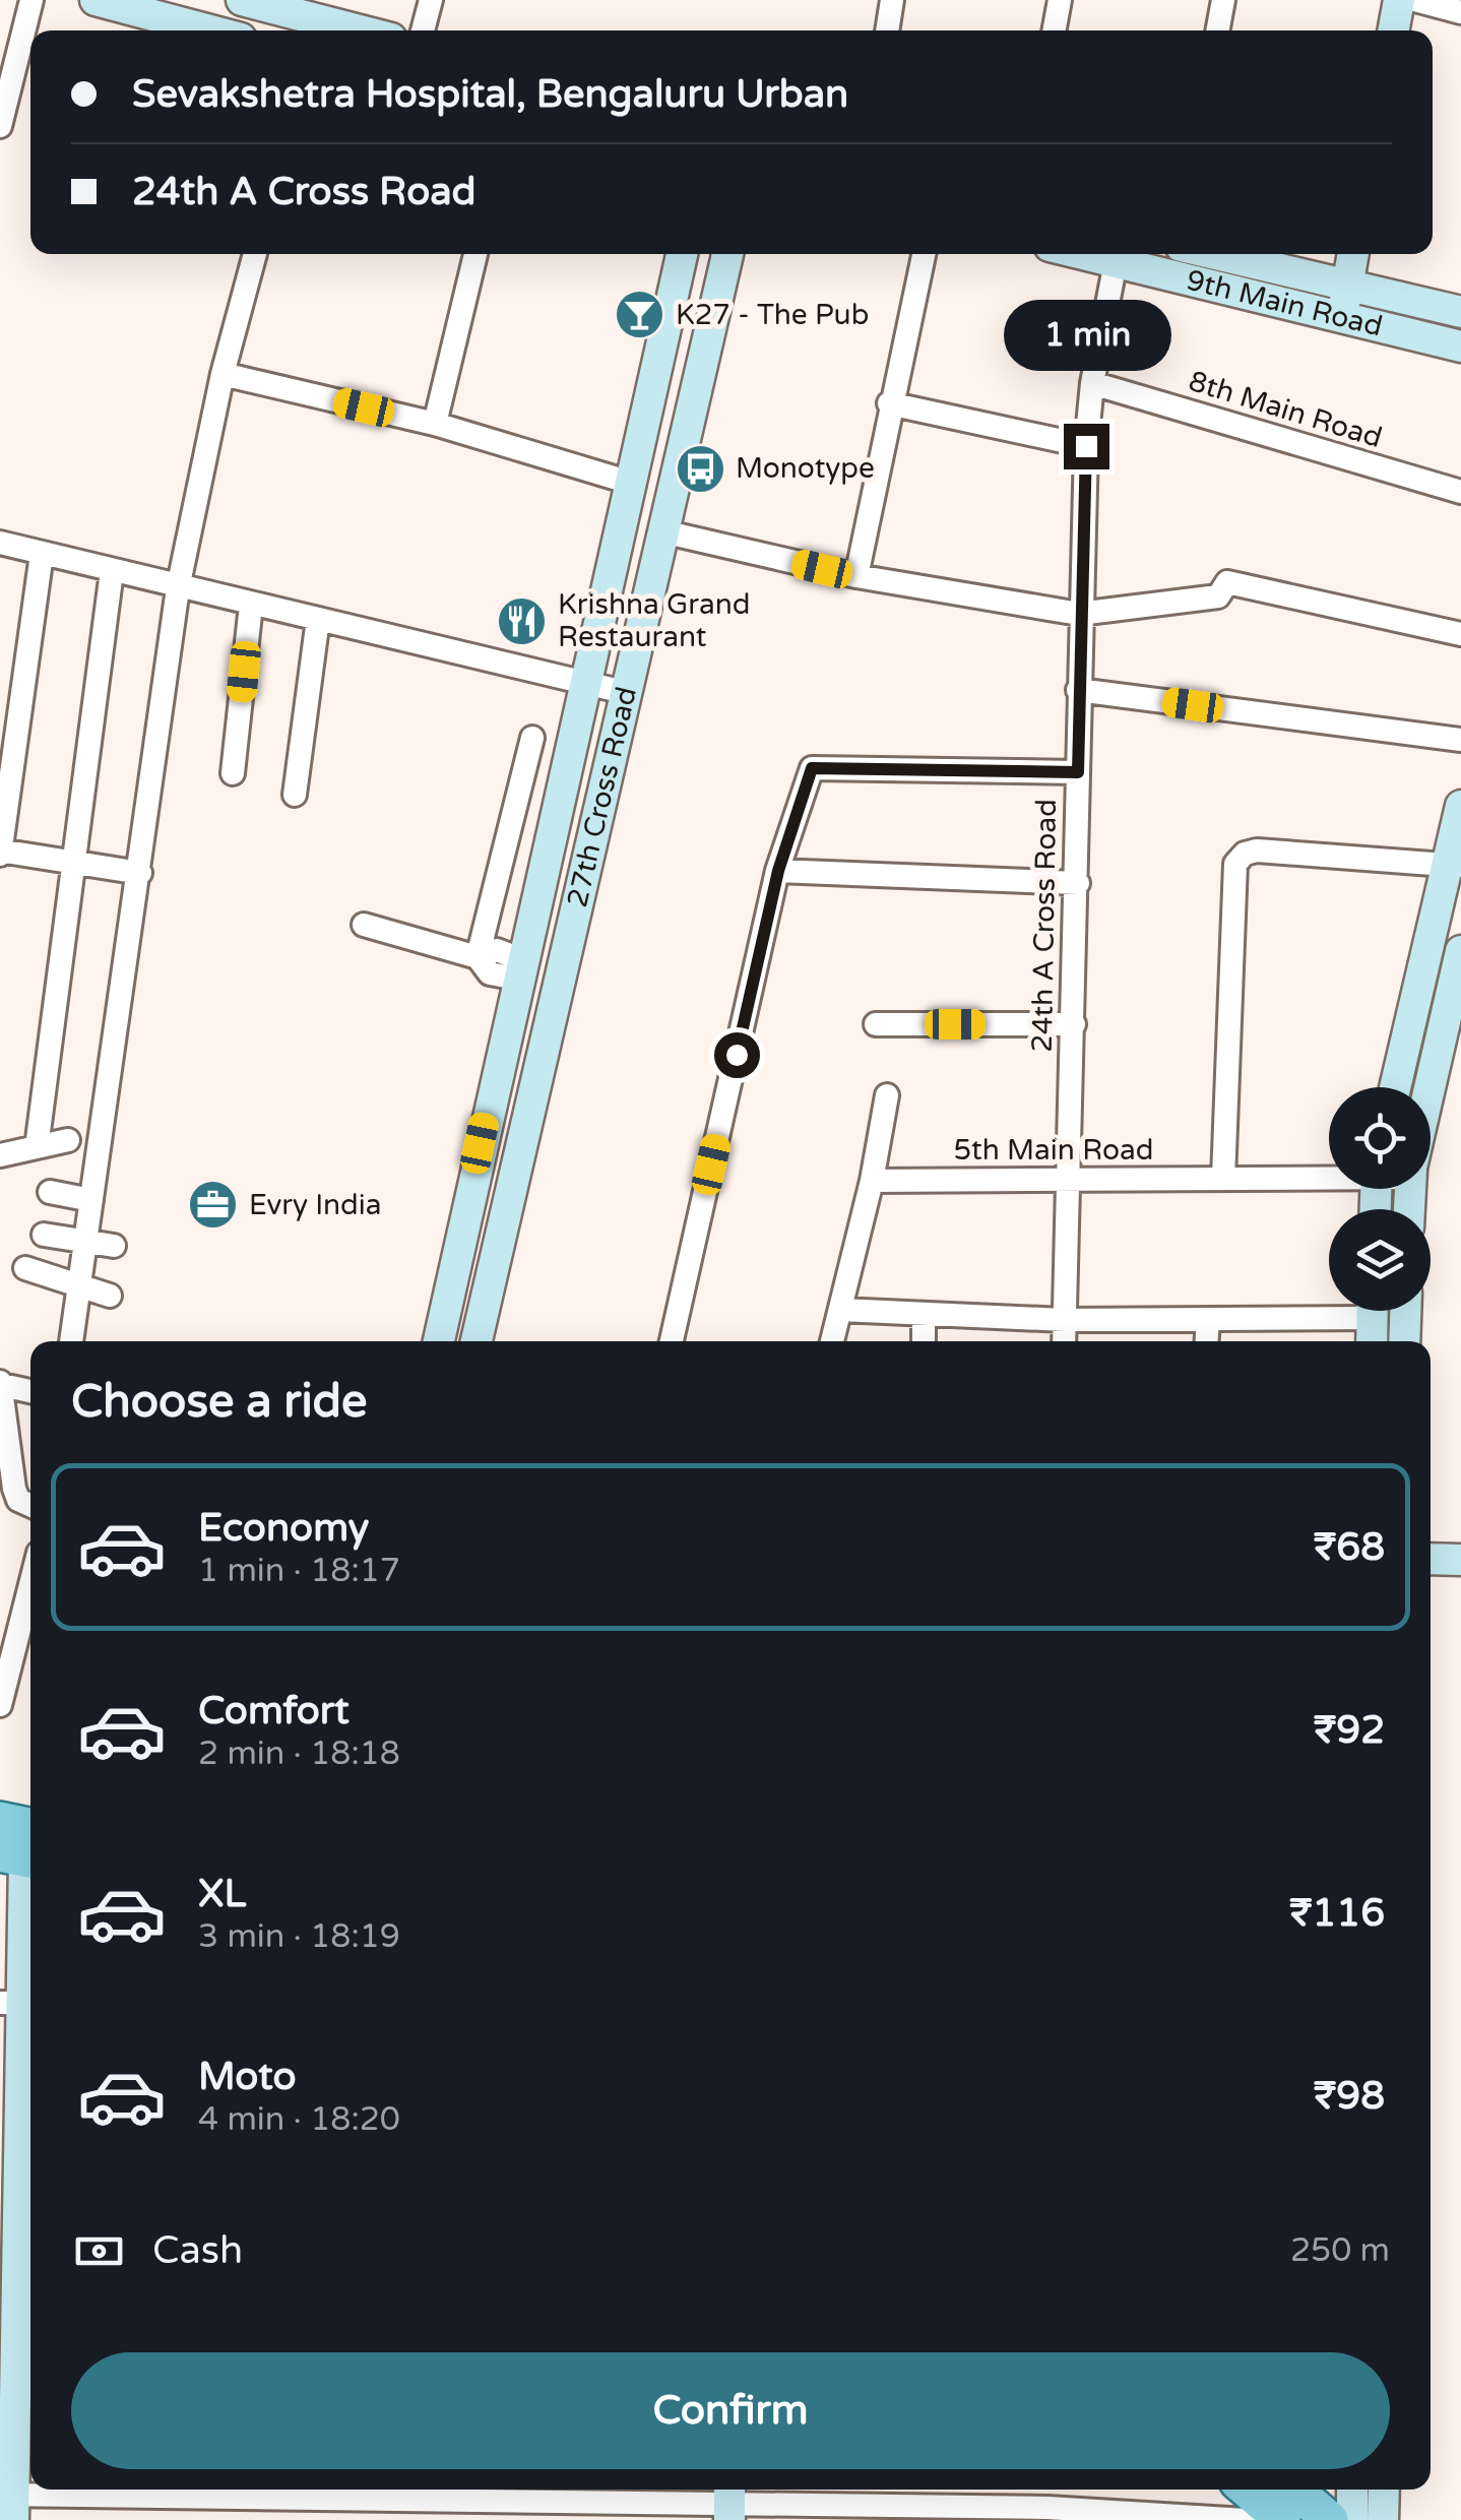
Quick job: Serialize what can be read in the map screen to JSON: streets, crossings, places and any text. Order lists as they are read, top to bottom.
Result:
{
  "streets": {
    "main road": ["9th Main Road", "27th Cross Road"],
    "street": ["8th Main Road", "24th A Cross Road", "5th Main Road"]
  },
  "crossings": [
    ["9th Main Road", "24th A Cross Road"],
    ["8th Main Road", "24th A Cross Road"],
    ["24th A Cross Road", "5th Main Road"]
  ],
  "places": {
    "bar": ["K27 - The Pub"],
    "bus stop": ["Monotype"],
    "restaurant": ["Krishna Grand Restaurant"],
    "office": ["Evry India"]
  },
  "page": {
    "banner": ["Sevakshetra Hospital, Bengaluru Urban", "24th A Cross Road"],
    "bubble": "1 min",
    "heading": "Choose a ride",
    "list": [
      {
        "name": "Economy",
        "note": "1 min · 18:17",
        "value": "₹68"
      },
      {
        "name": "Comfort",
        "note": "2 min · 18:18",
        "value": "₹92"
      },
      {
        "name": "XL",
        "note": "3 min · 18:19",
        "value": "₹116"
      },
      {
        "name": "Moto",
        "note": "4 min · 18:20",
        "value": "₹98"
      }
    ],
    "pay": ["Cash", "250 m"],
    "buttons": "Confirm"
  }
}
